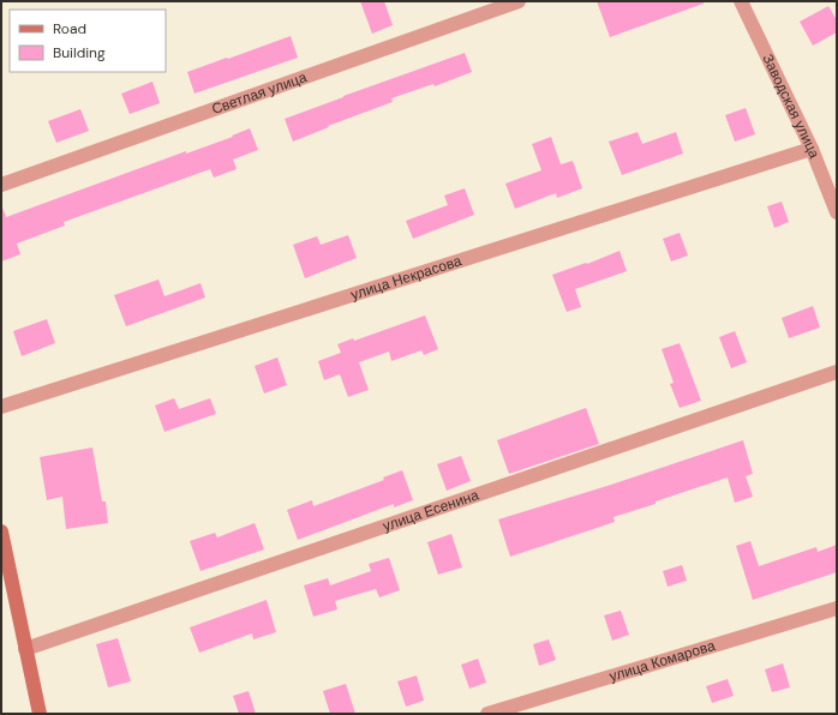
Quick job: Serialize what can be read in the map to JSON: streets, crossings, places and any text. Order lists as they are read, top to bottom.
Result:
{
  "streets": {
    "street": [
      "Светлая улица",
      "Заводская улица",
      "улица Некрасова",
      "улица Есенина",
      "улица Комарова"
    ]
  },
  "crossings": [
    ["Заводская улица", "улица Некрасова"]
  ],
  "legend": ["Road", "Building"]
}
